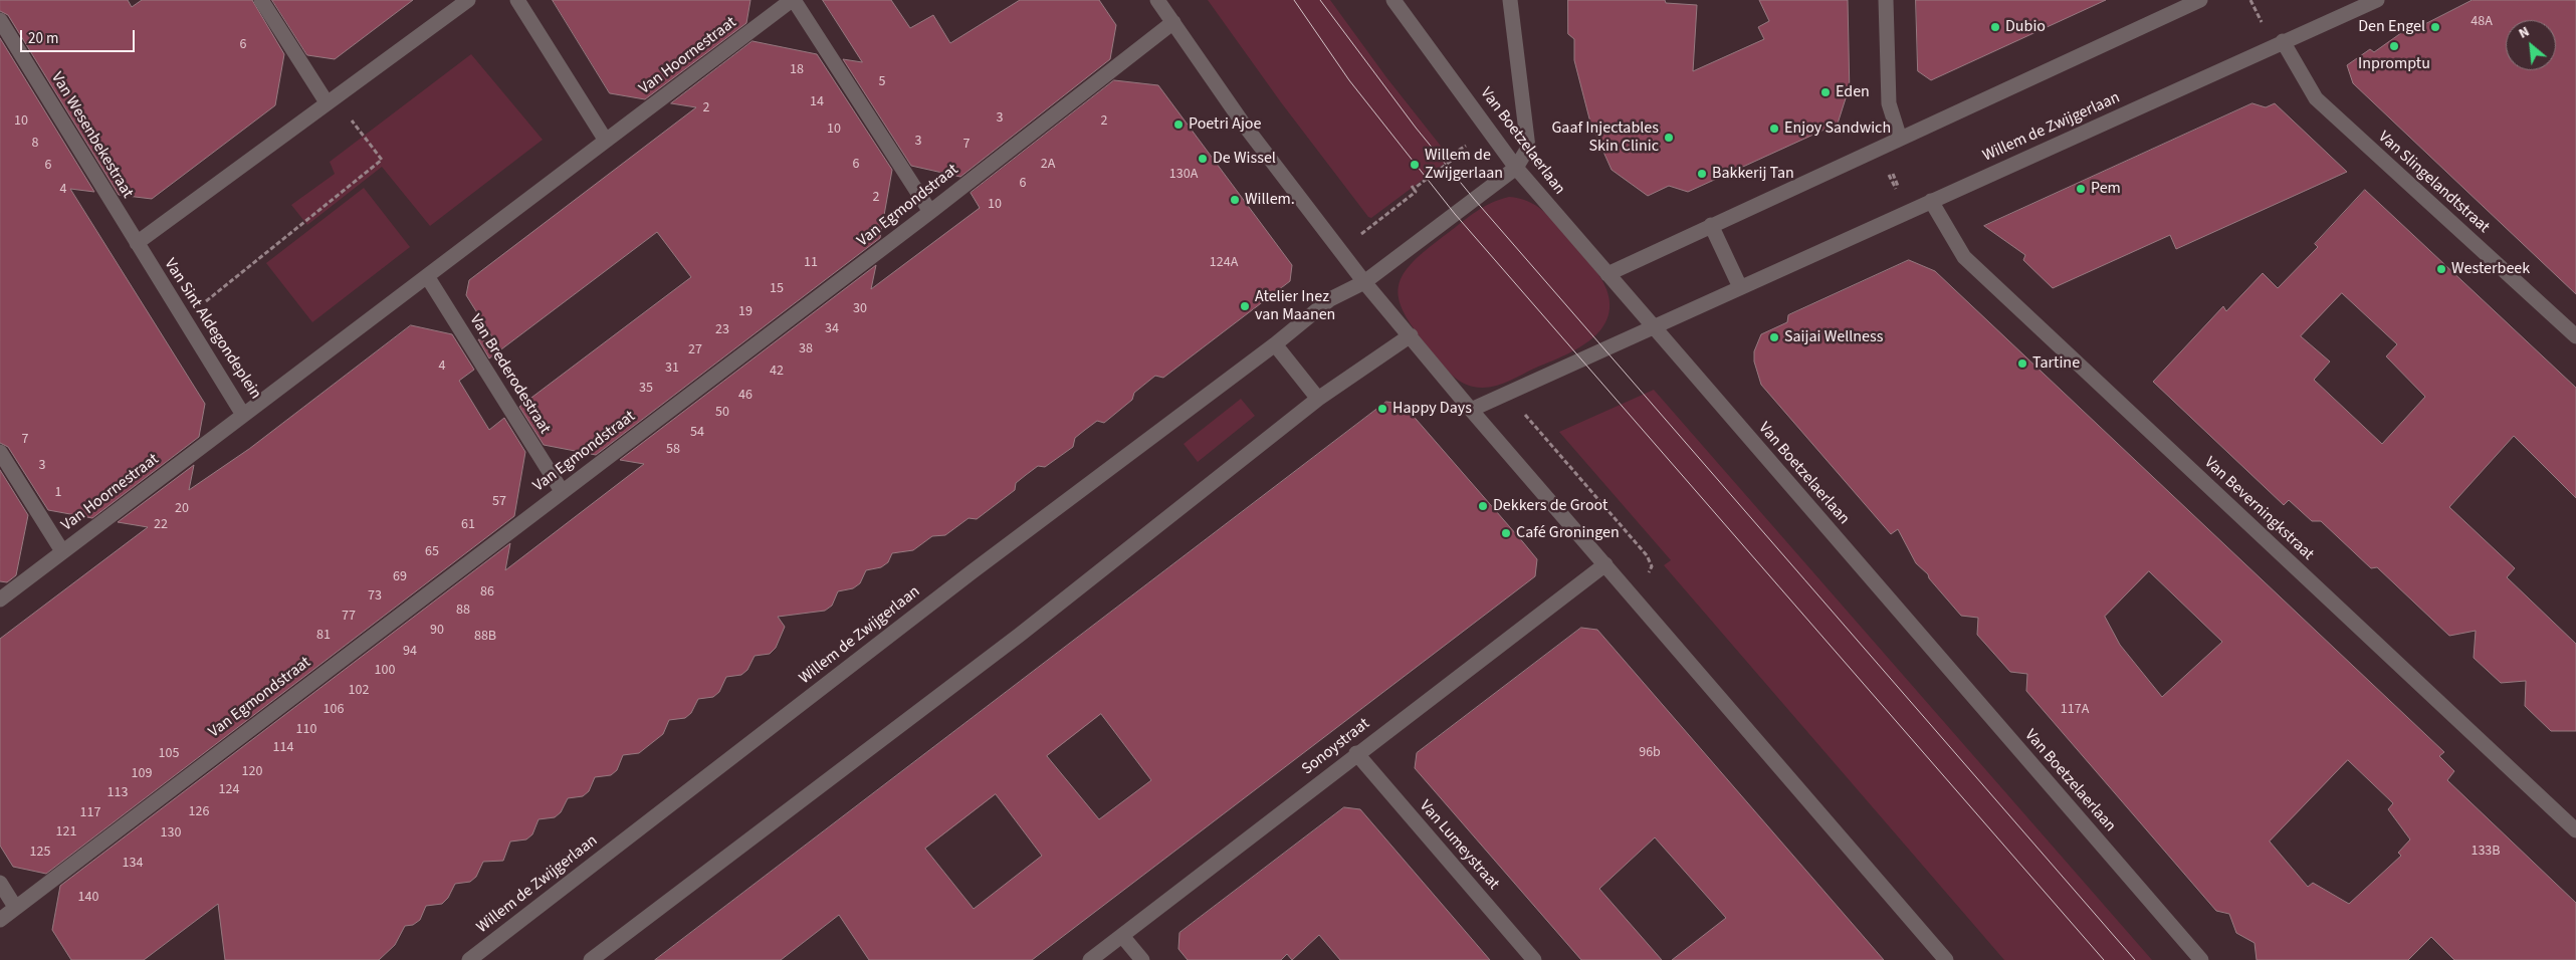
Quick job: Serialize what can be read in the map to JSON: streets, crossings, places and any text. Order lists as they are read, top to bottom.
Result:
{
  "streets": {
    "street": [
      "Van Hoornestraat",
      "Willem de Zwijgerlaan",
      "Van Wesenbekestraat",
      "Van Boetzelaerlaan",
      "Van Slingelandtstraat",
      "Van Egmondstraat",
      "Van Sint Aldegondeplein",
      "Van Brederodestraat",
      "Van Beverningkstraat",
      "Sonoystraat",
      "Van Lumeystraat"
    ]
  },
  "crossings": [
    ["Van Hoornestraat", "Van Sint Aldegondeplein"],
    ["Willem de Zwijgerlaan", "Van Boetzelaerlaan"],
    ["Willem de Zwijgerlaan", "Van Slingelandtstraat"],
    ["Willem de Zwijgerlaan", "Van Beverningkstraat"],
    ["Van Wesenbekestraat", "Van Sint Aldegondeplein"],
    ["Van Egmondstraat", "Van Brederodestraat"],
    ["Van Sint Aldegondeplein", "Van Brederodestraat"],
    ["Sonoystraat", "Van Lumeystraat"]
  ],
  "places": [
    "Dubio",
    "Den Engel",
    "Inpromptu",
    "Eden",
    "Poetri Ajoe",
    "Enjoy Sandwich",
    "Gaaf Injectables Skin Clinic",
    "De Wissel",
    "Willem de Zwijgerlaan",
    "Bakkerij Tan",
    "Pem",
    "Willem.",
    "Westerbeek",
    "Atelier Inez van Maanen",
    "Saijai Wellness",
    "Tartine",
    "Happy Days",
    "Dekkers de Groot",
    "Café Groningen"
  ],
  "house_numbers": [
    "48A",
    "6",
    "18",
    "5",
    "14",
    "2",
    "3",
    "10",
    "2",
    "10",
    "3",
    "8",
    "7",
    "6",
    "2A",
    "6",
    "130A",
    "6",
    "4",
    "2",
    "10",
    "11",
    "124A",
    "15",
    "30",
    "19",
    "34",
    "23",
    "38",
    "27",
    "4",
    "31",
    "42",
    "35",
    "46",
    "50",
    "54",
    "7",
    "58",
    "3",
    "1",
    "57",
    "20",
    "22",
    "61",
    "65",
    "69",
    "86",
    "73",
    "88",
    "77",
    "90",
    "81",
    "88B",
    "94",
    "100",
    "102",
    "106",
    "117A",
    "110",
    "114",
    "96b",
    "105",
    "120",
    "109",
    "124",
    "113",
    "126",
    "117",
    "121",
    "130",
    "133B",
    "125",
    "134",
    "140"
  ],
  "scale_bar": "20 m",
  "north": "top left"
}
